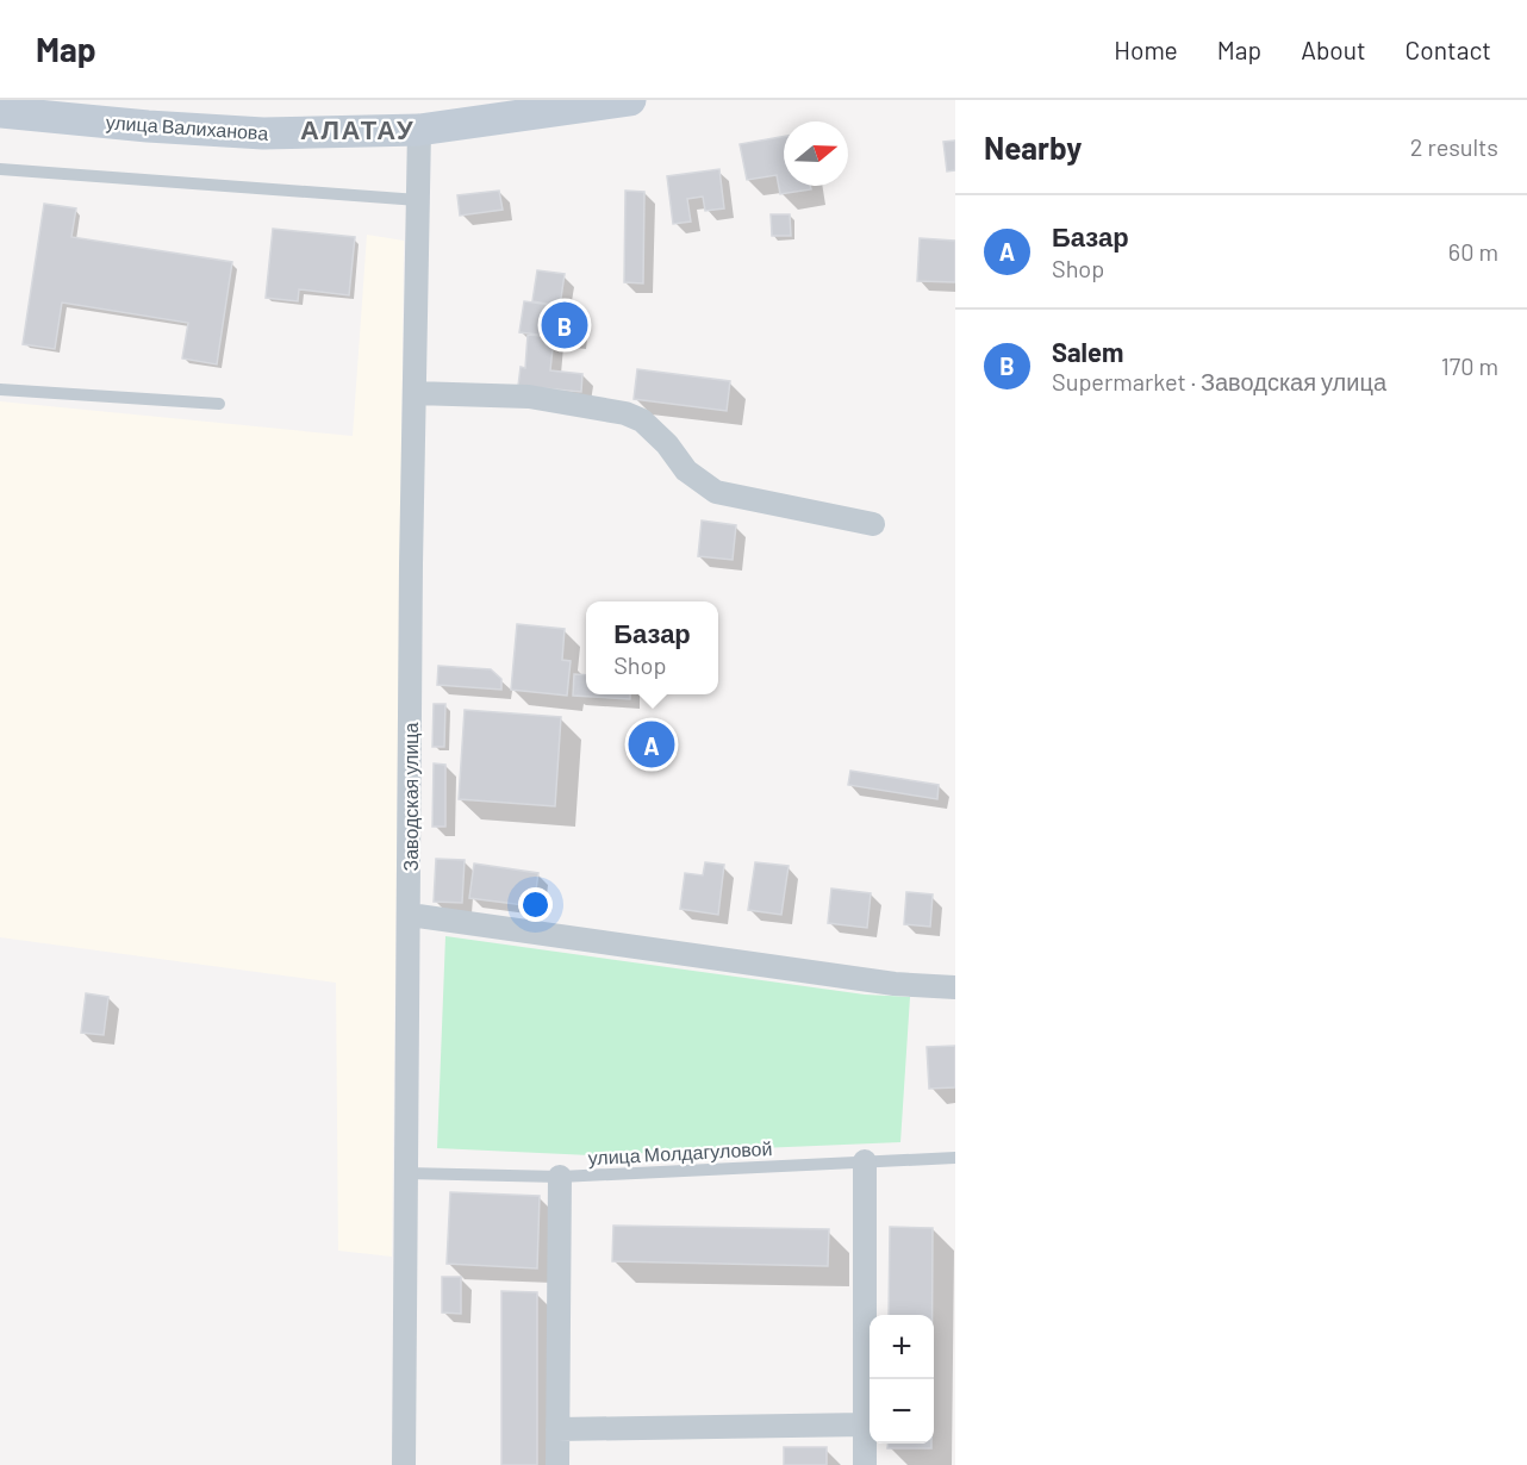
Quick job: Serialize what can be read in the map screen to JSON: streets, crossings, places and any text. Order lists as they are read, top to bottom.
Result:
{
  "streets": {
    "main road": ["улица Валиханова"],
    "street": ["Заводская улица"],
    "lane": ["улица Молдагуловой"]
  },
  "crossings": [
    ["улица Валиханова", "Заводская улица"],
    ["Заводская улица", "улица Молдагуловой"]
  ],
  "districts": ["АЛАТАУ"],
  "north": "right",
  "page": {
    "header": "Map",
    "nav": [
      "Home",
      "Map",
      "About",
      "Contact"
    ],
    "heading": ["Nearby", "2 results"],
    "list": [
      {
        "mark": "A",
        "name": "Базар",
        "note": "Shop",
        "value": "60 m"
      },
      {
        "mark": "B",
        "name": "Salem",
        "note": "Supermarket · Заводская улица",
        "value": "170 m"
      }
    ],
    "pins": ["B", "A"],
    "popup": ["Базар", "Shop"],
    "map_buttons": ["+", "−"]
  }
}
